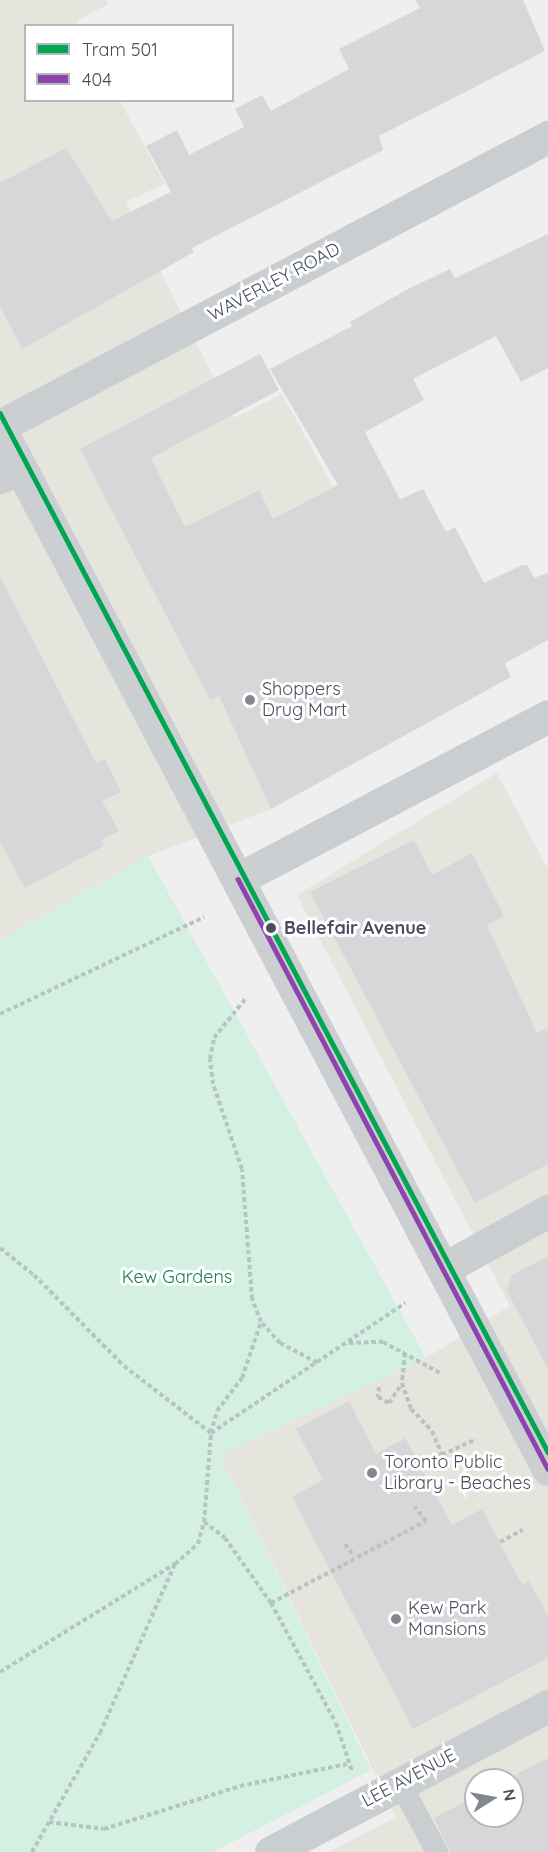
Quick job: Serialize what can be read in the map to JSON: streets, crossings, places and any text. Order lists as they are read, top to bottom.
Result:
{
  "streets": {
    "street": ["WAVERLEY ROAD", "LEE AVENUE"]
  },
  "parks": ["Kew Gardens"],
  "places": [
    "Shoppers Drug Mart",
    "Bellefair Avenue",
    "Toronto Public Library - Beaches",
    "Kew Park Mansions"
  ],
  "lines": ["tram line 501", "transit line 404"],
  "legend": ["Tram 501", "404"],
  "north": "right"
}
